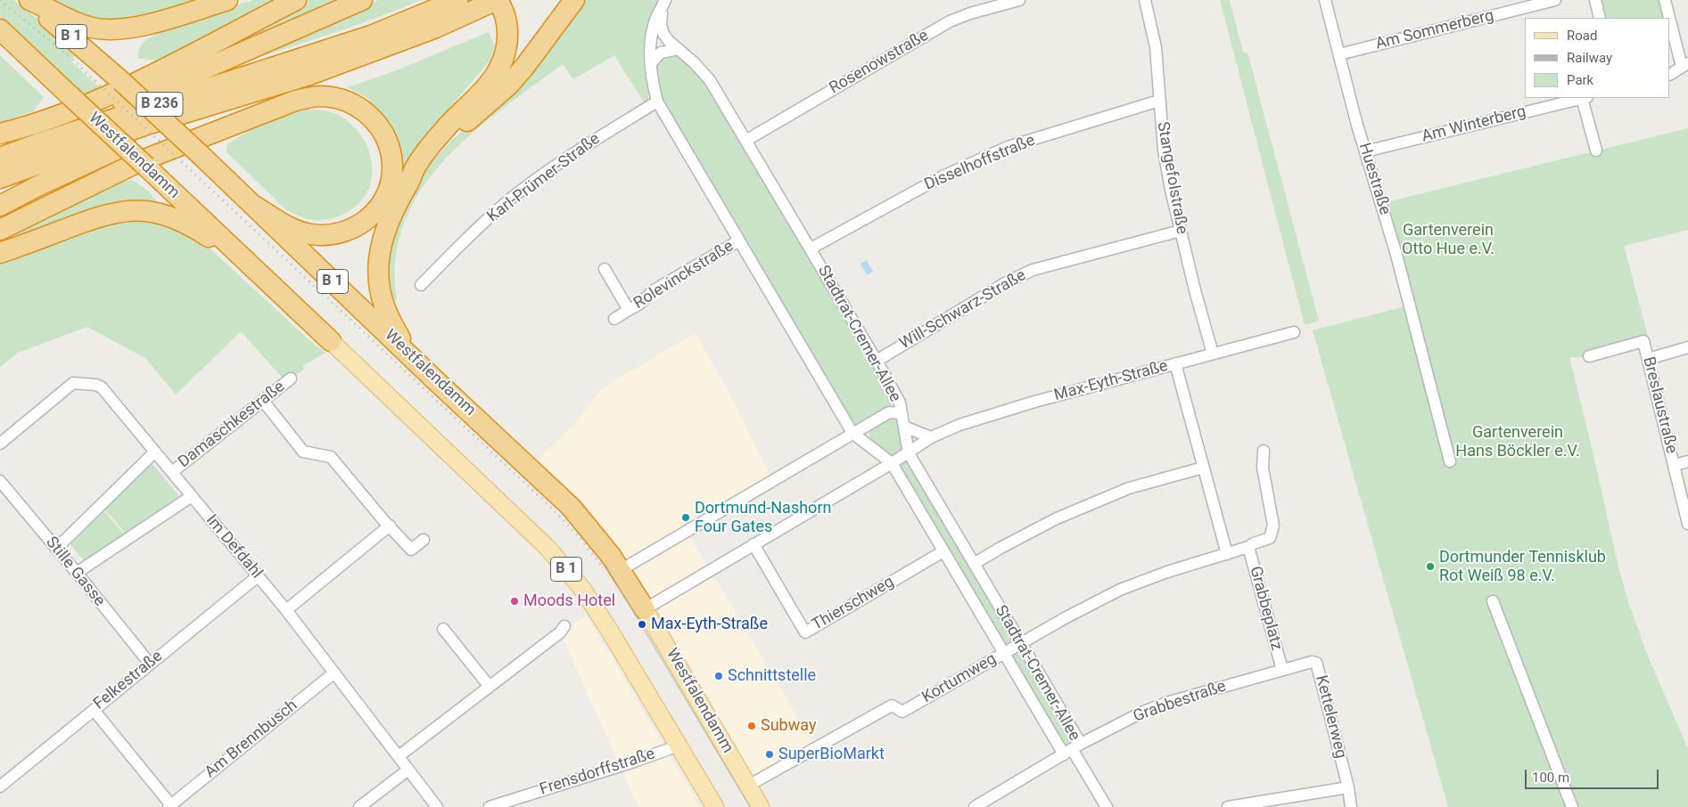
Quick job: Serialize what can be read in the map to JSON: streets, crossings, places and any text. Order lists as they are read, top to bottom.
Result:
{
  "streets": {
    "highway": ["B 1", "B 236", "Westfalendamm"],
    "street": [
      "Am Sommerberg",
      "Rosenowstraße",
      "Am Winterberg",
      "Disselhoffstraße",
      "Karl-Prümer-Straße",
      "Stangefolstraße",
      "Huestraße",
      "Rolevinckstraße",
      "Will-Schwarz-Straße",
      "Stadtrat-Cremer-Allee",
      "Max-Eyth-Straße",
      "Breslaustraße",
      "Damaschkestraße",
      "Im Defdahl",
      "Stille Gasse",
      "Thierschweg",
      "Grabbeplatz",
      "Kortumweg",
      "Felkestraße",
      "Grabbestraße",
      "Kettelerweg",
      "Am Brennbusch",
      "Frensdorffstraße"
    ]
  },
  "crossings": [
    ["Am Sommerberg", "Huestraße"],
    ["Rosenowstraße", "Stadtrat-Cremer-Allee"],
    ["Am Winterberg", "Huestraße"],
    ["Westfalendamm", "Max-Eyth-Straße"],
    ["Westfalendamm", "Kortumweg"],
    ["Westfalendamm", "Frensdorffstraße"],
    ["Disselhoffstraße", "Stangefolstraße"],
    ["Disselhoffstraße", "Stadtrat-Cremer-Allee"],
    ["Karl-Prümer-Straße", "Stadtrat-Cremer-Allee"],
    ["Stangefolstraße", "Will-Schwarz-Straße"],
    ["Stangefolstraße", "Max-Eyth-Straße"],
    ["Rolevinckstraße", "Stadtrat-Cremer-Allee"],
    ["Will-Schwarz-Straße", "Stadtrat-Cremer-Allee"],
    ["Stadtrat-Cremer-Allee", "Max-Eyth-Straße"],
    ["Stadtrat-Cremer-Allee", "Thierschweg"],
    ["Stadtrat-Cremer-Allee", "Kortumweg"],
    ["Stadtrat-Cremer-Allee", "Grabbestraße"],
    ["Max-Eyth-Straße", "Thierschweg"],
    ["Damaschkestraße", "Im Defdahl"],
    ["Damaschkestraße", "Stille Gasse"],
    ["Im Defdahl", "Felkestraße"],
    ["Im Defdahl", "Am Brennbusch"],
    ["Stille Gasse", "Felkestraße"],
    ["Grabbeplatz", "Kortumweg"],
    ["Grabbeplatz", "Grabbestraße"],
    ["Grabbeplatz", "Kettelerweg"],
    ["Grabbestraße", "Kettelerweg"]
  ],
  "parks": ["Gartenverein Otto Hue e.V.", "Gartenverein Hans Böckler e.V."],
  "places": [
    "Dortmund-Nashorn Four Gates",
    "Dortmunder Tennisklub Rot Weiß 98 e.V.",
    "Moods Hotel",
    "Max-Eyth-Straße",
    "Schnittstelle",
    "Subway",
    "SuperBioMarkt"
  ],
  "legend": ["Road", "Railway", "Park"],
  "scale_bar": "100 m"
}
